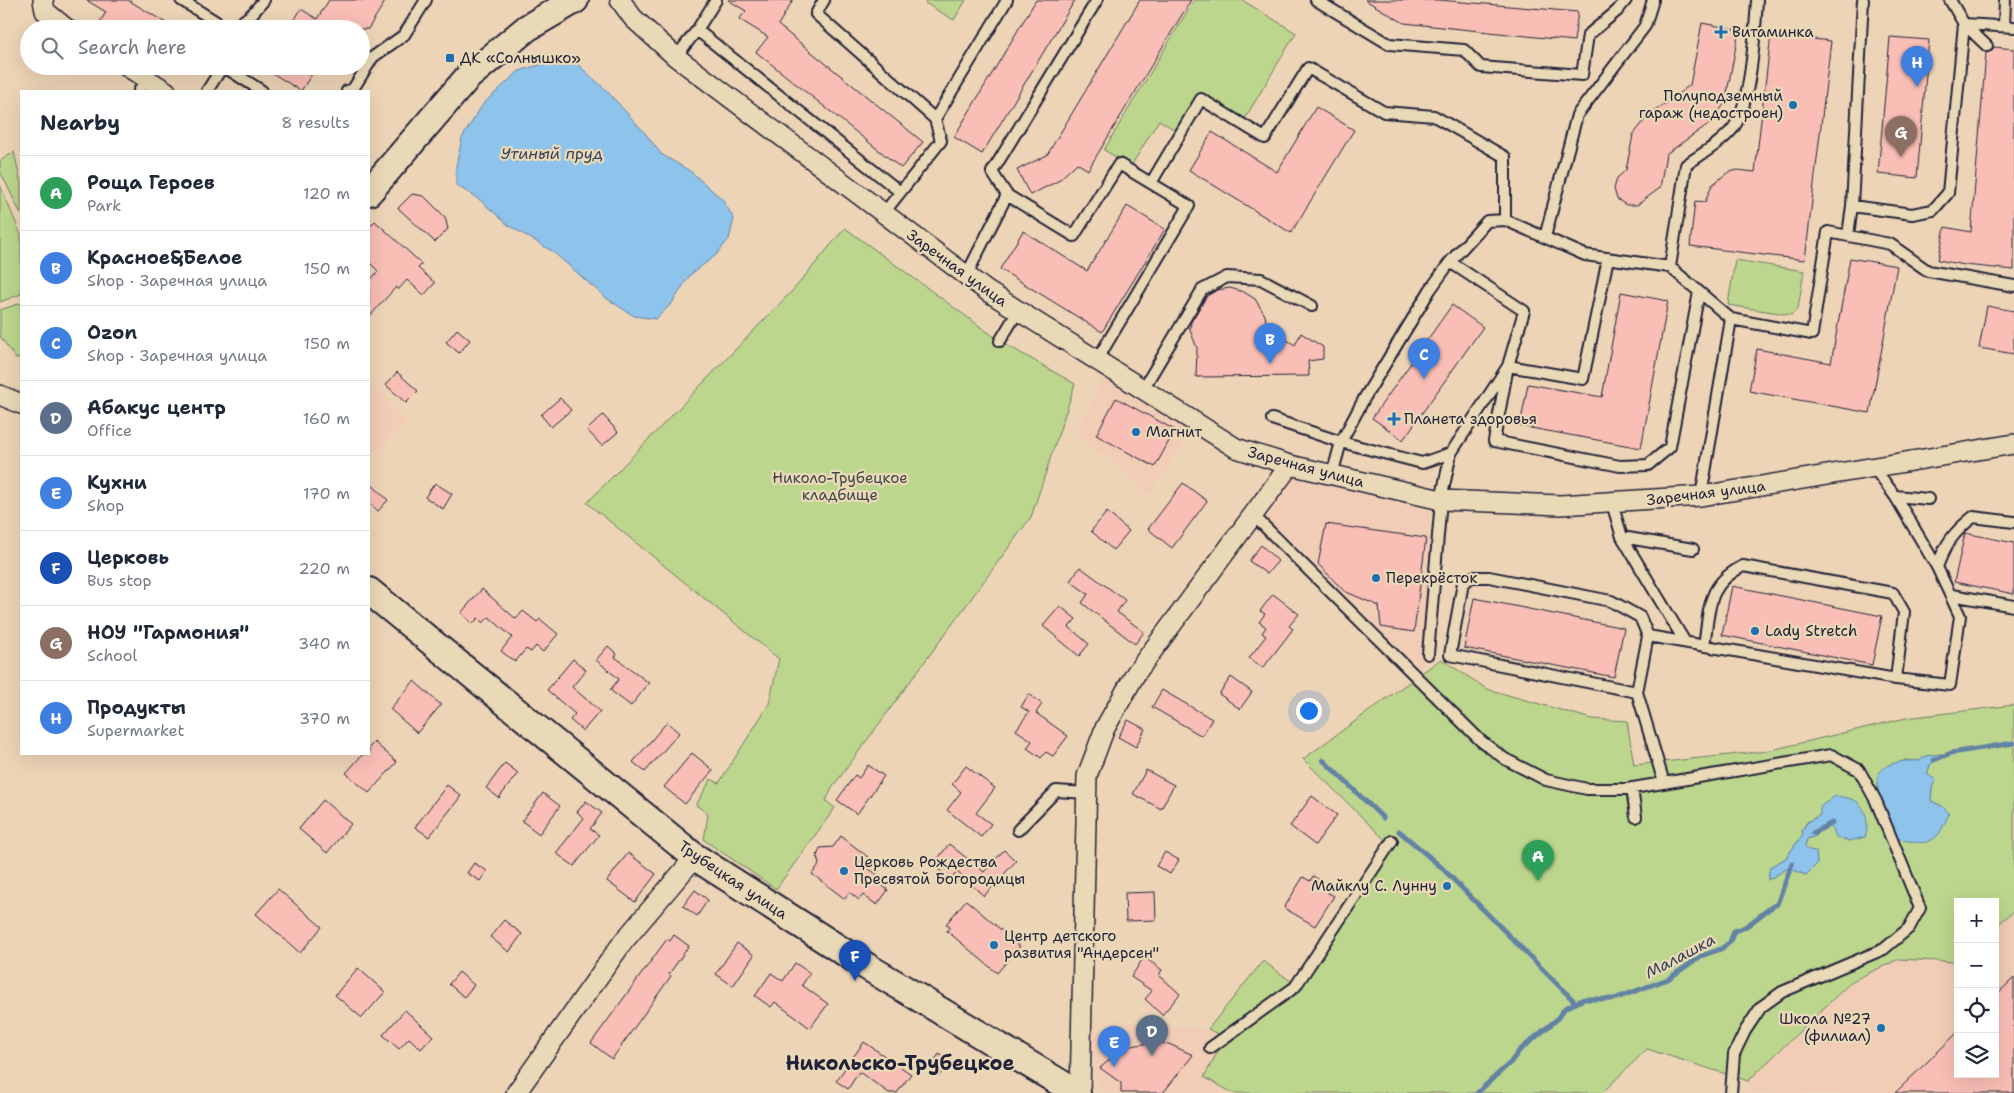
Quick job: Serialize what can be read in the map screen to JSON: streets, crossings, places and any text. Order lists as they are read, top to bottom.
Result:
{
  "streets": {
    "main road": ["Трубецкая улица"],
    "street": ["Заречная улица"]
  },
  "districts": ["Никольско-Трубецкое"],
  "water": ["Утиный пруд", "Малашка"],
  "parks": ["Николо-Трубецкое кладбище"],
  "places": {
    "health": ["Витаминка", "Планета здоровья"],
    "transit": ["ДК «Солнышко»"],
    "other": [
      "Полуподземный гараж (недостроен)",
      "Магнит",
      "Перекрёсток",
      "Lady Stretch",
      "Церковь Рождества Пресвятой Богородицы",
      "Майклу С. Лунну",
      "Центр детского развития \"Андерсен\"",
      "Школа №27 (филиал)"
    ]
  },
  "page": {
    "search": "Search here",
    "pins": [
      "H",
      "G",
      "B",
      "C",
      "A",
      "F",
      "D",
      "E"
    ],
    "heading": ["Nearby", "8 results"],
    "list": [
      {
        "mark": "A",
        "name": "Роща Героев",
        "note": "Park",
        "value": "120 m"
      },
      {
        "mark": "B",
        "name": "Красное&Белое",
        "note": "Shop · Заречная улица",
        "value": "150 m"
      },
      {
        "mark": "C",
        "name": "Ozon",
        "note": "Shop · Заречная улица",
        "value": "150 m"
      },
      {
        "mark": "D",
        "name": "Абакус центр",
        "note": "Office",
        "value": "160 m"
      },
      {
        "mark": "E",
        "name": "Кухни",
        "note": "Shop",
        "value": "170 m"
      },
      {
        "mark": "F",
        "name": "Церковь",
        "note": "Bus stop",
        "value": "220 m"
      },
      {
        "mark": "G",
        "name": "НОУ \"Гармония\"",
        "note": "School",
        "value": "340 m"
      },
      {
        "mark": "H",
        "name": "Продукты",
        "note": "Supermarket",
        "value": "370 m"
      }
    ],
    "map_buttons": ["+", "−"]
  }
}
